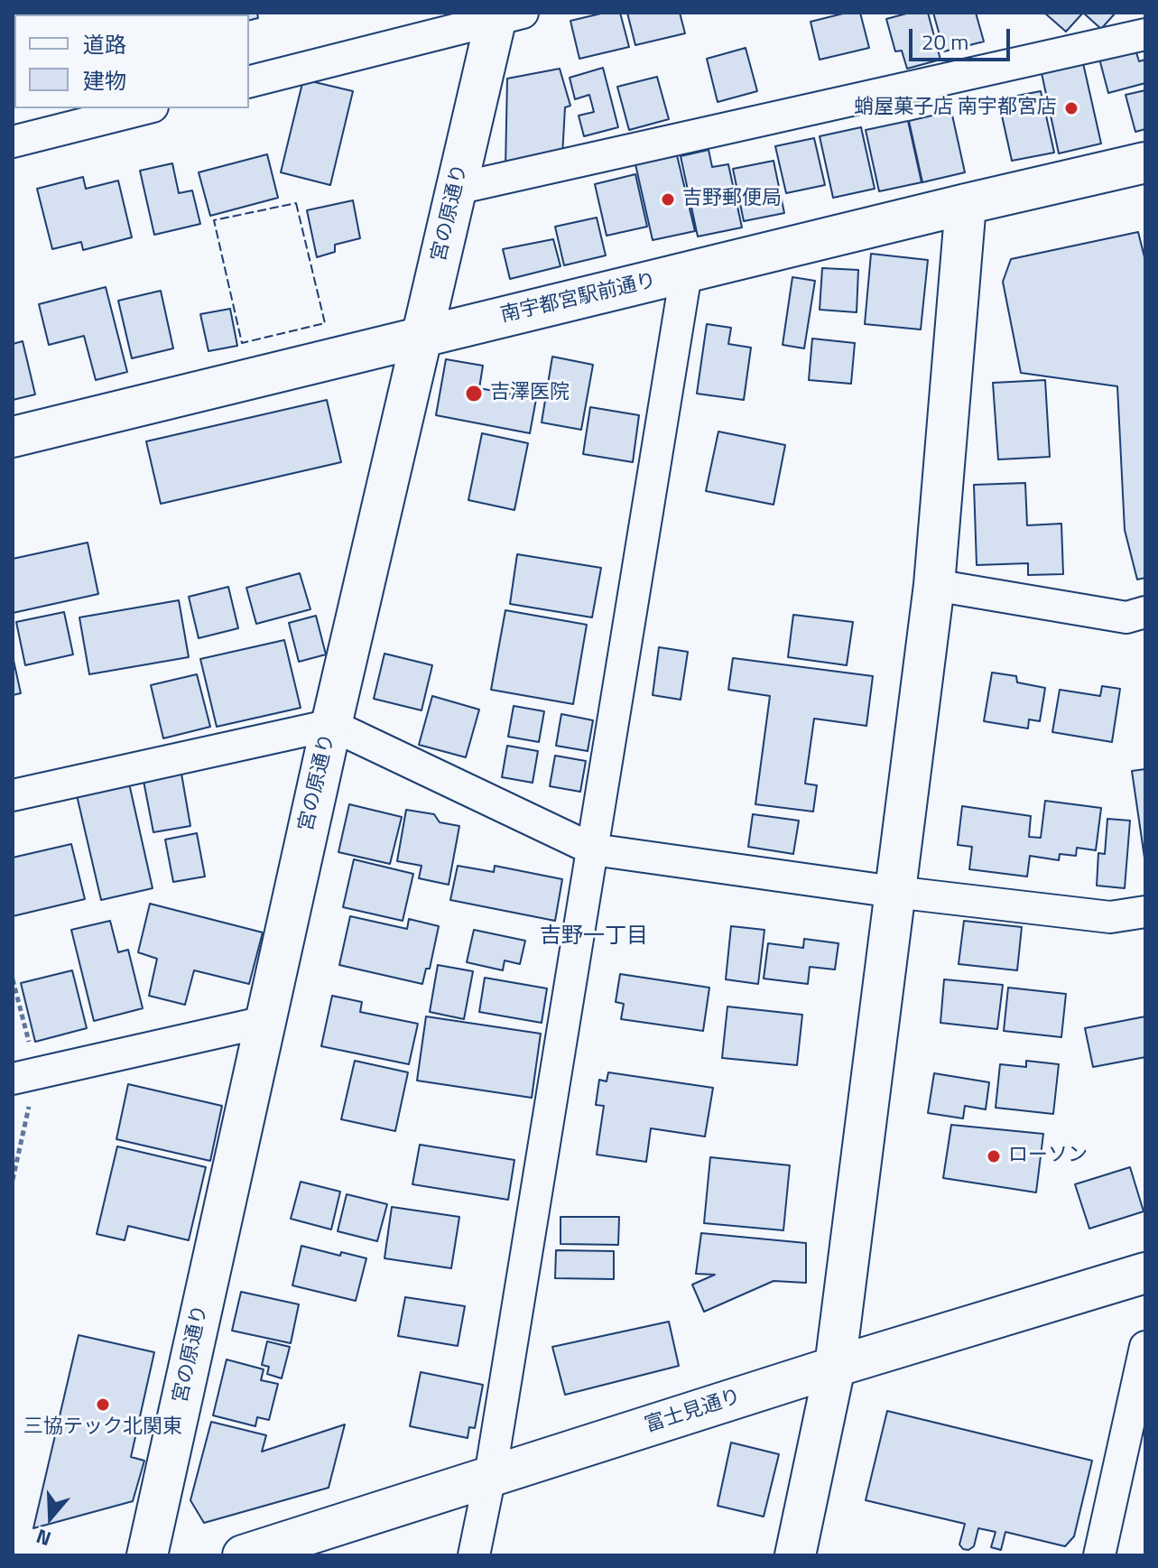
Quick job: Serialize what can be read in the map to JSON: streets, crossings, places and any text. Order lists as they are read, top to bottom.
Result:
{
  "streets": {
    "street": ["宮の原通り", "南宇都宮駅前通り", "富士見通り"]
  },
  "crossings": [
    ["宮の原通り", "南宇都宮駅前通り"]
  ],
  "districts": ["吉野一丁目"],
  "places": [
    "蛸屋菓子店 南宇都宮店",
    "吉野郵便局",
    "吉澤医院",
    "ローソン",
    "三協テック北関東"
  ],
  "legend": ["道路", "建物"],
  "scale_bar": "20 m",
  "north": "bottom"
}
